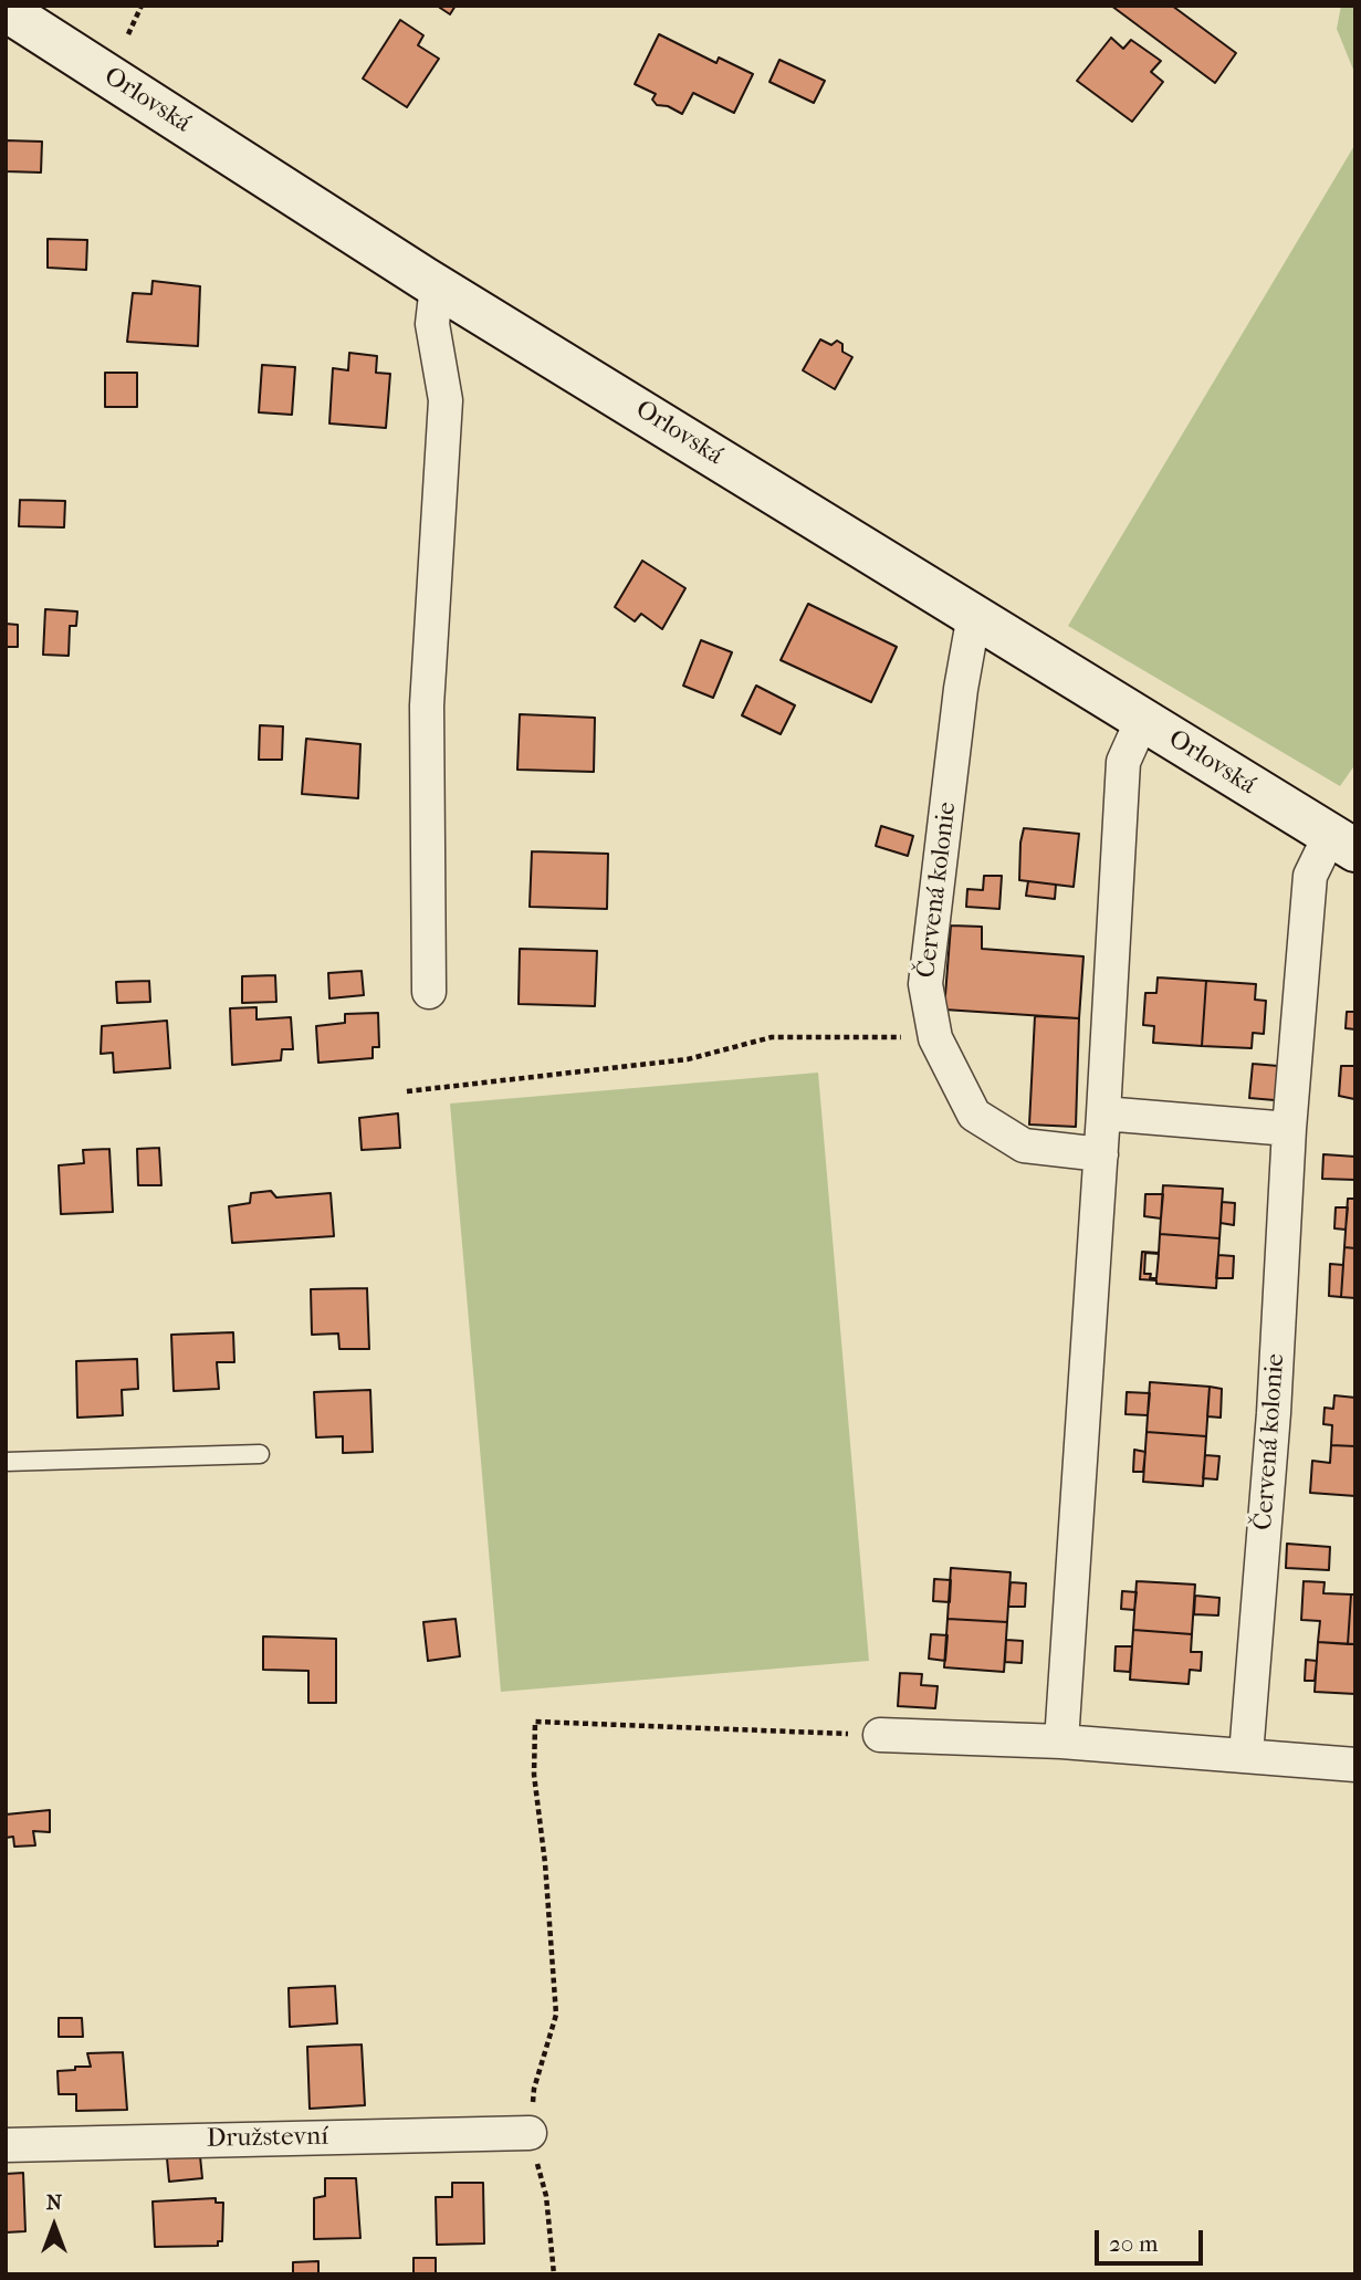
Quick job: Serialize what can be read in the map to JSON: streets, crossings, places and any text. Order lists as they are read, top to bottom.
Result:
{
  "streets": {
    "main road": ["Orlovská"],
    "street": ["Červená kolonie", "Družstevní"]
  },
  "crossings": [
    ["Orlovská", "Červená kolonie"]
  ],
  "scale_bar": "20 m",
  "north": "top"
}
